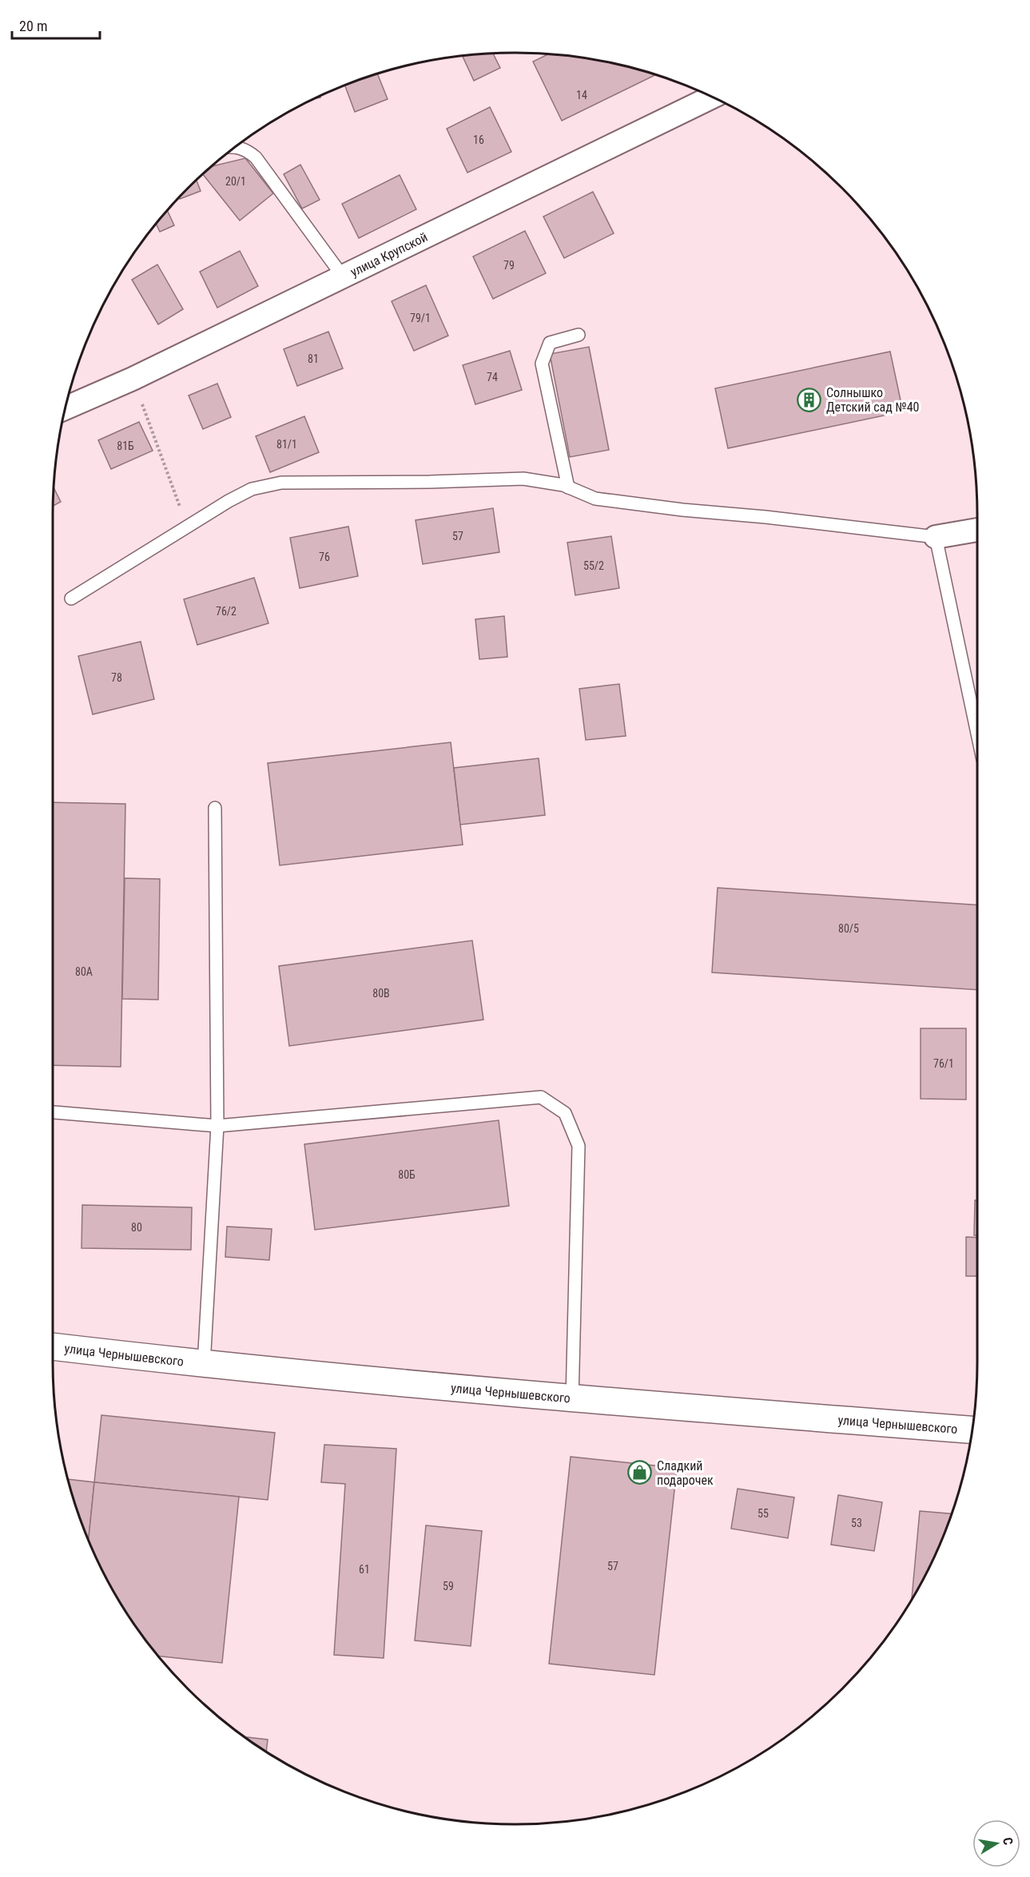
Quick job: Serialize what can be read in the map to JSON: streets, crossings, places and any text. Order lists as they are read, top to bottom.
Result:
{
  "streets": {
    "main road": ["улица Чернышевского"],
    "street": ["улица Крупской"]
  },
  "places": {
    "building": ["Солнышко Детский сад №40"],
    "shop": ["Сладкий подарочек"]
  },
  "house_numbers": [
    "14",
    "16",
    "20/1",
    "79",
    "79/1",
    "81",
    "74",
    "81/1",
    "81Б",
    "57",
    "76",
    "55/2",
    "76/2",
    "78",
    "80/5",
    "80А",
    "80В",
    "76/1",
    "80Б",
    "80",
    "55",
    "53",
    "57",
    "61",
    "59"
  ],
  "scale_bar": "20 m",
  "north": "right"
}
